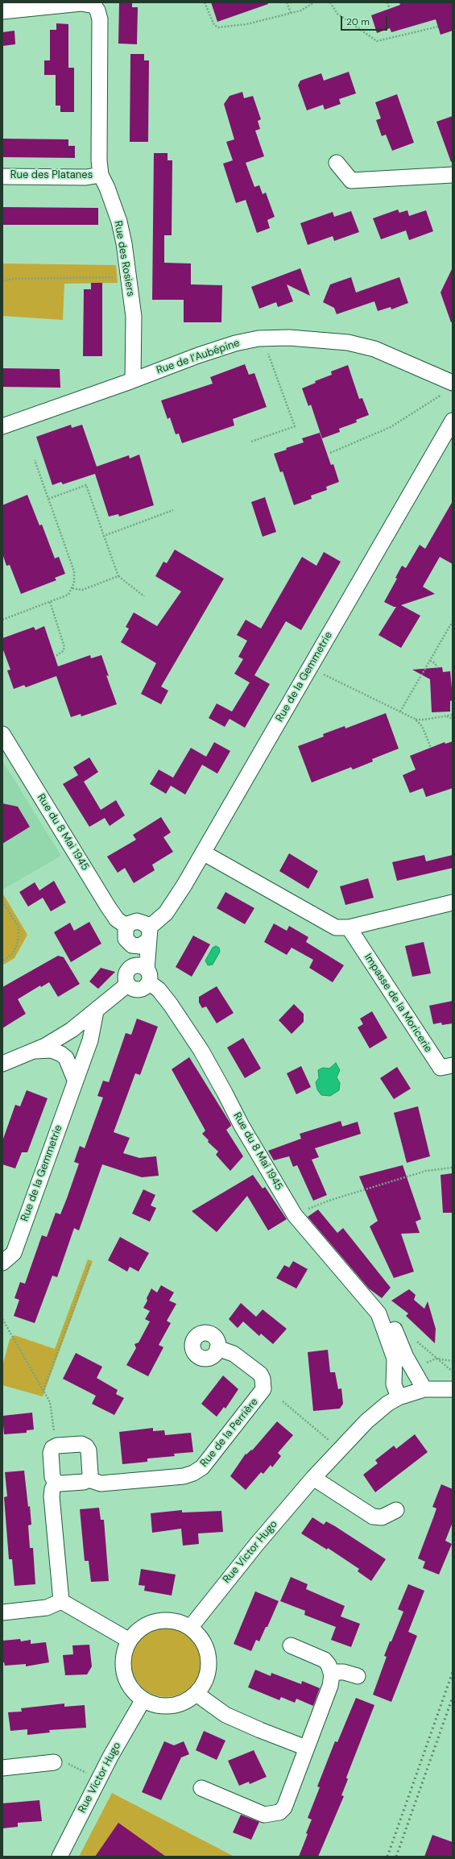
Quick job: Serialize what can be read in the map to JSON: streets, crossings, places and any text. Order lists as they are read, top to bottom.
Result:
{
  "streets": {
    "street": [
      "Rue des Platanes",
      "Rue des Rosiers",
      "Rue de l’Aubépine",
      "Rue de la Gemmetrie",
      "Rue du 8 Mai 1945",
      "Impasse de la Moricerie",
      "Rue de la Perrière",
      "Rue Victor Hugo"
    ]
  },
  "crossings": [
    ["Rue des Platanes", "Rue des Rosiers"],
    ["Rue des Rosiers", "Rue de l’Aubépine"],
    ["Rue de la Gemmetrie", "Rue du 8 Mai 1945"],
    ["Rue du 8 Mai 1945", "Rue Victor Hugo"]
  ],
  "scale_bar": "20 m"
}
